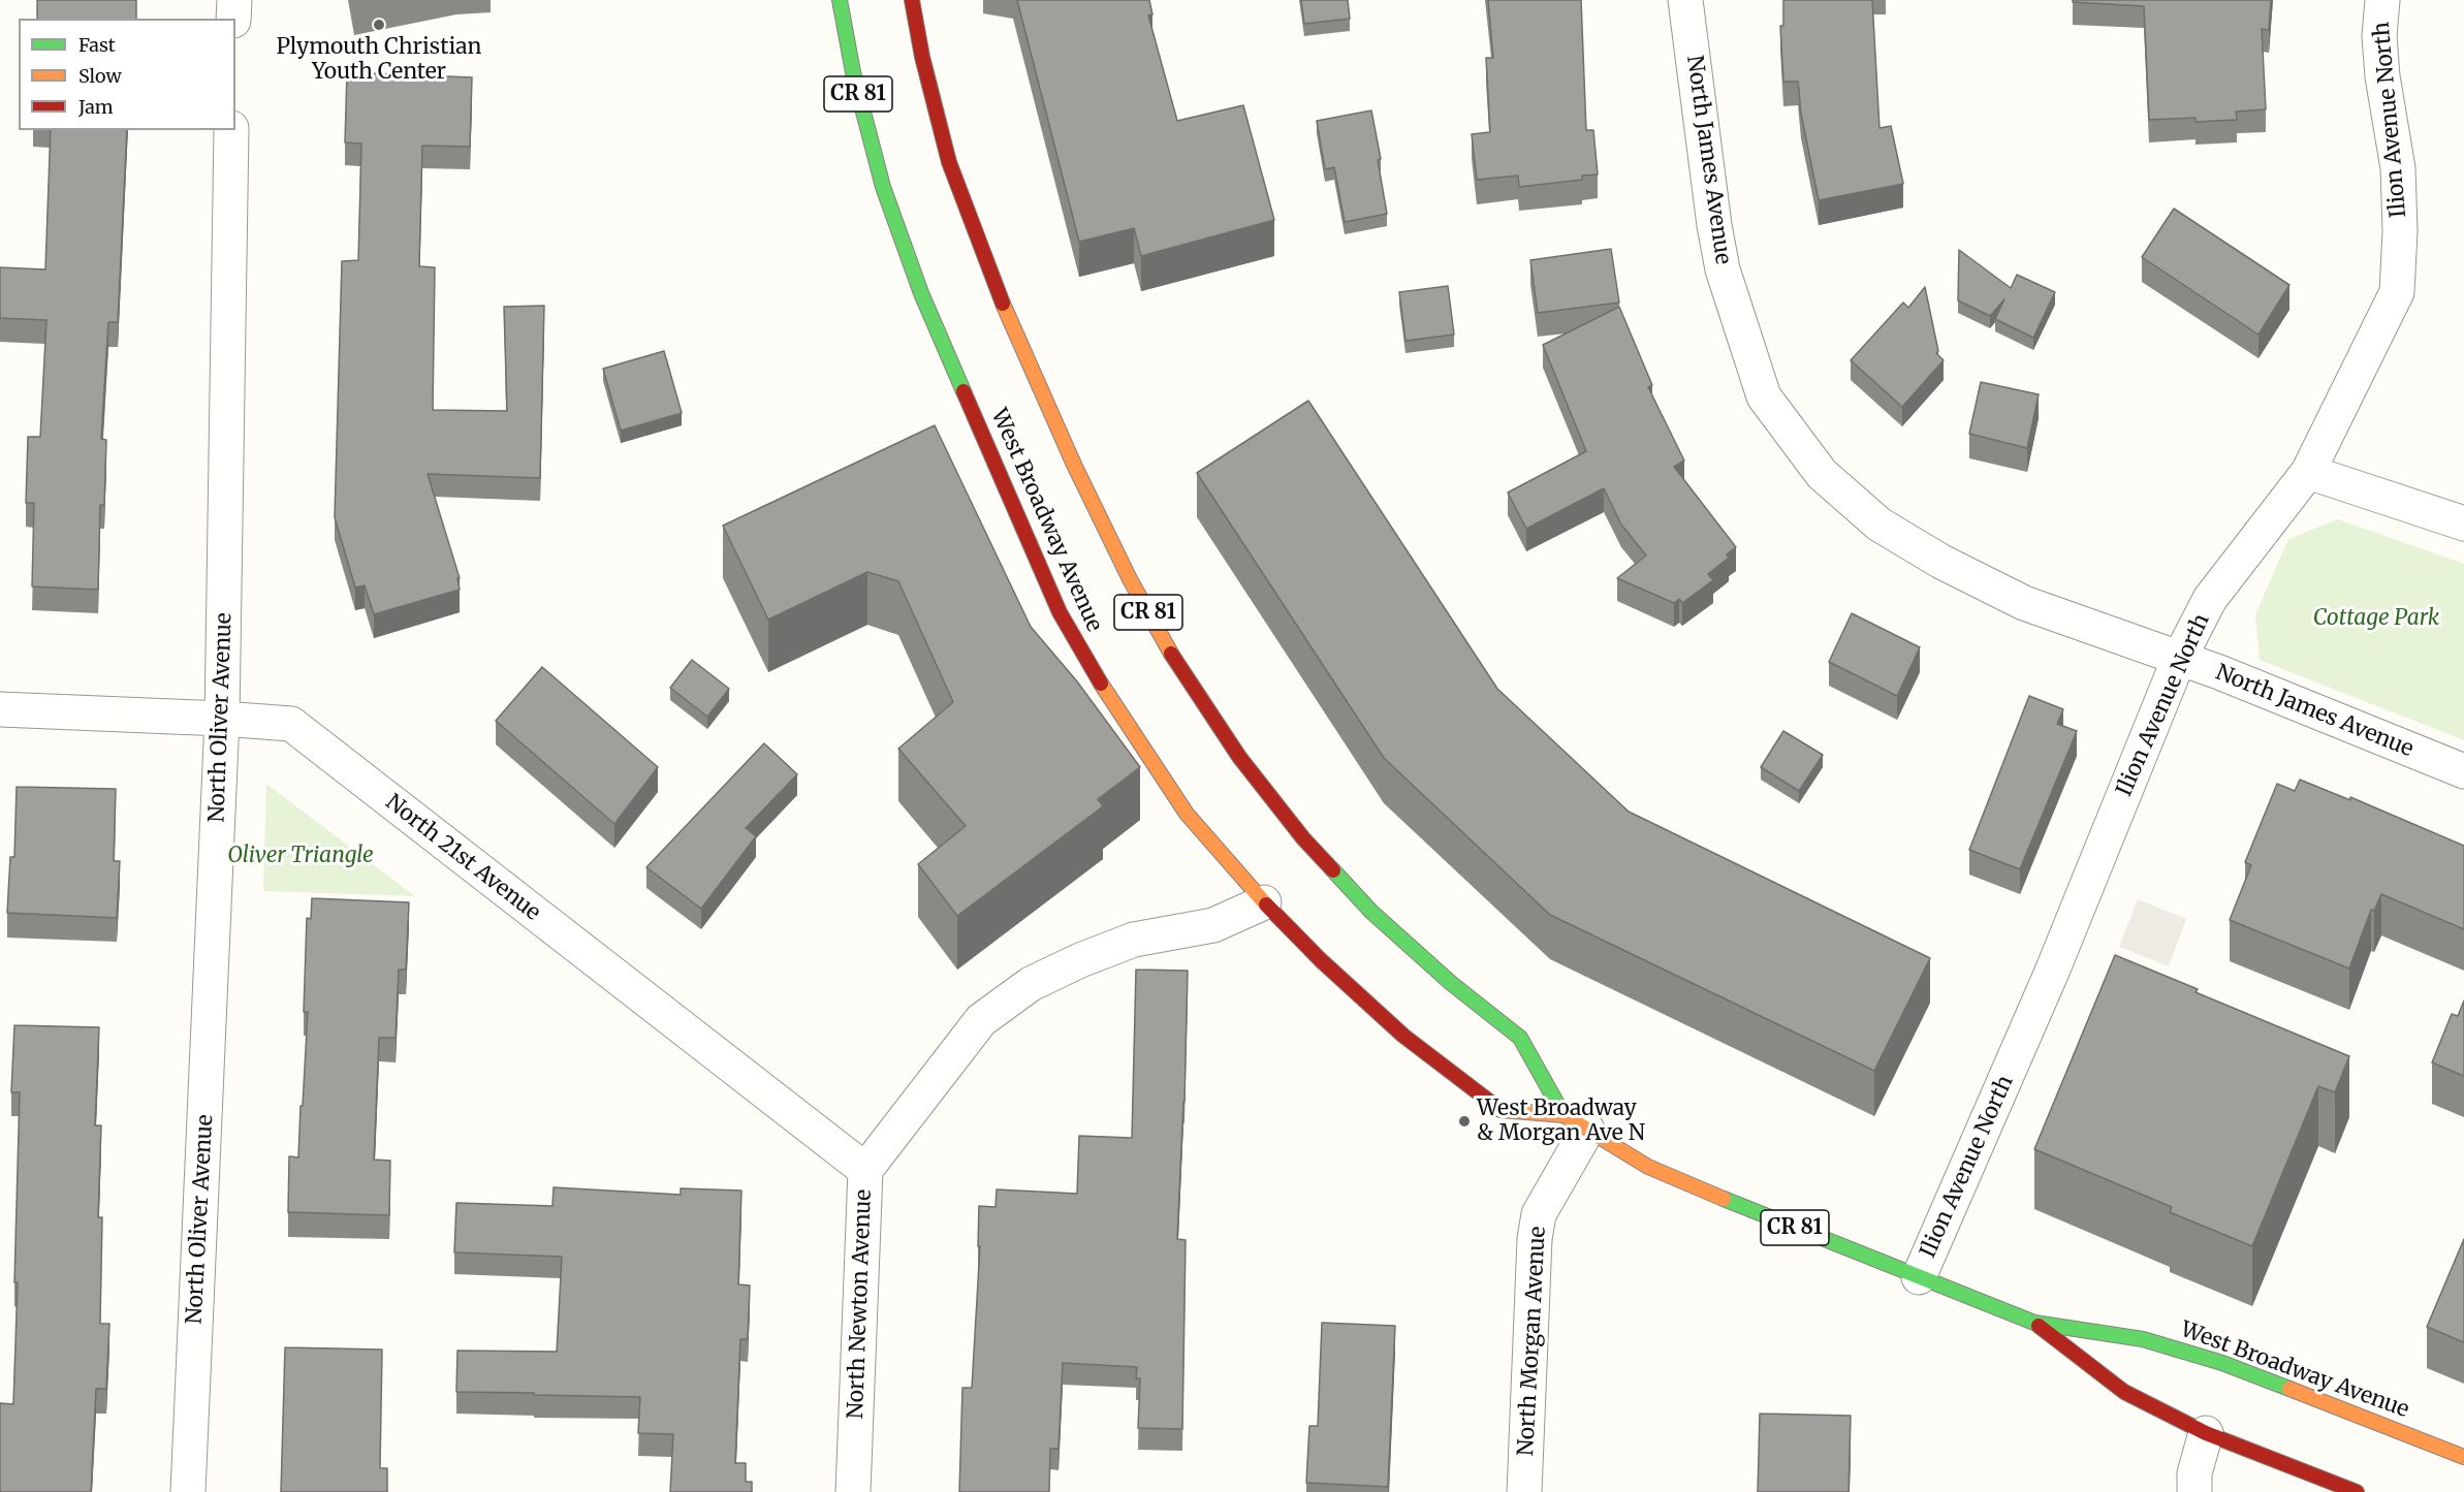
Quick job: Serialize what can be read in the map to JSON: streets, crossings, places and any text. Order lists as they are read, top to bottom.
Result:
{
  "streets": {
    "main road": ["CR 81", "West Broadway Avenue"],
    "street": [
      "Ilion Avenue North",
      "North James Avenue",
      "North Oliver Avenue",
      "North 21st Avenue",
      "North Newton Avenue",
      "North Morgan Avenue"
    ]
  },
  "crossings": [
    ["Ilion Avenue North", "North James Avenue"],
    ["Ilion Avenue North", "West Broadway Avenue"],
    ["West Broadway Avenue", "North Newton Avenue"],
    ["West Broadway Avenue", "North Morgan Avenue"],
    ["North Oliver Avenue", "North 21st Avenue"],
    ["North 21st Avenue", "North Newton Avenue"]
  ],
  "parks": ["Cottage Park", "Oliver Triangle"],
  "places": ["Plymouth Christian Youth Center", "West Broadway & Morgan Ave N"],
  "legend": ["Fast", "Slow", "Jam"]
}
